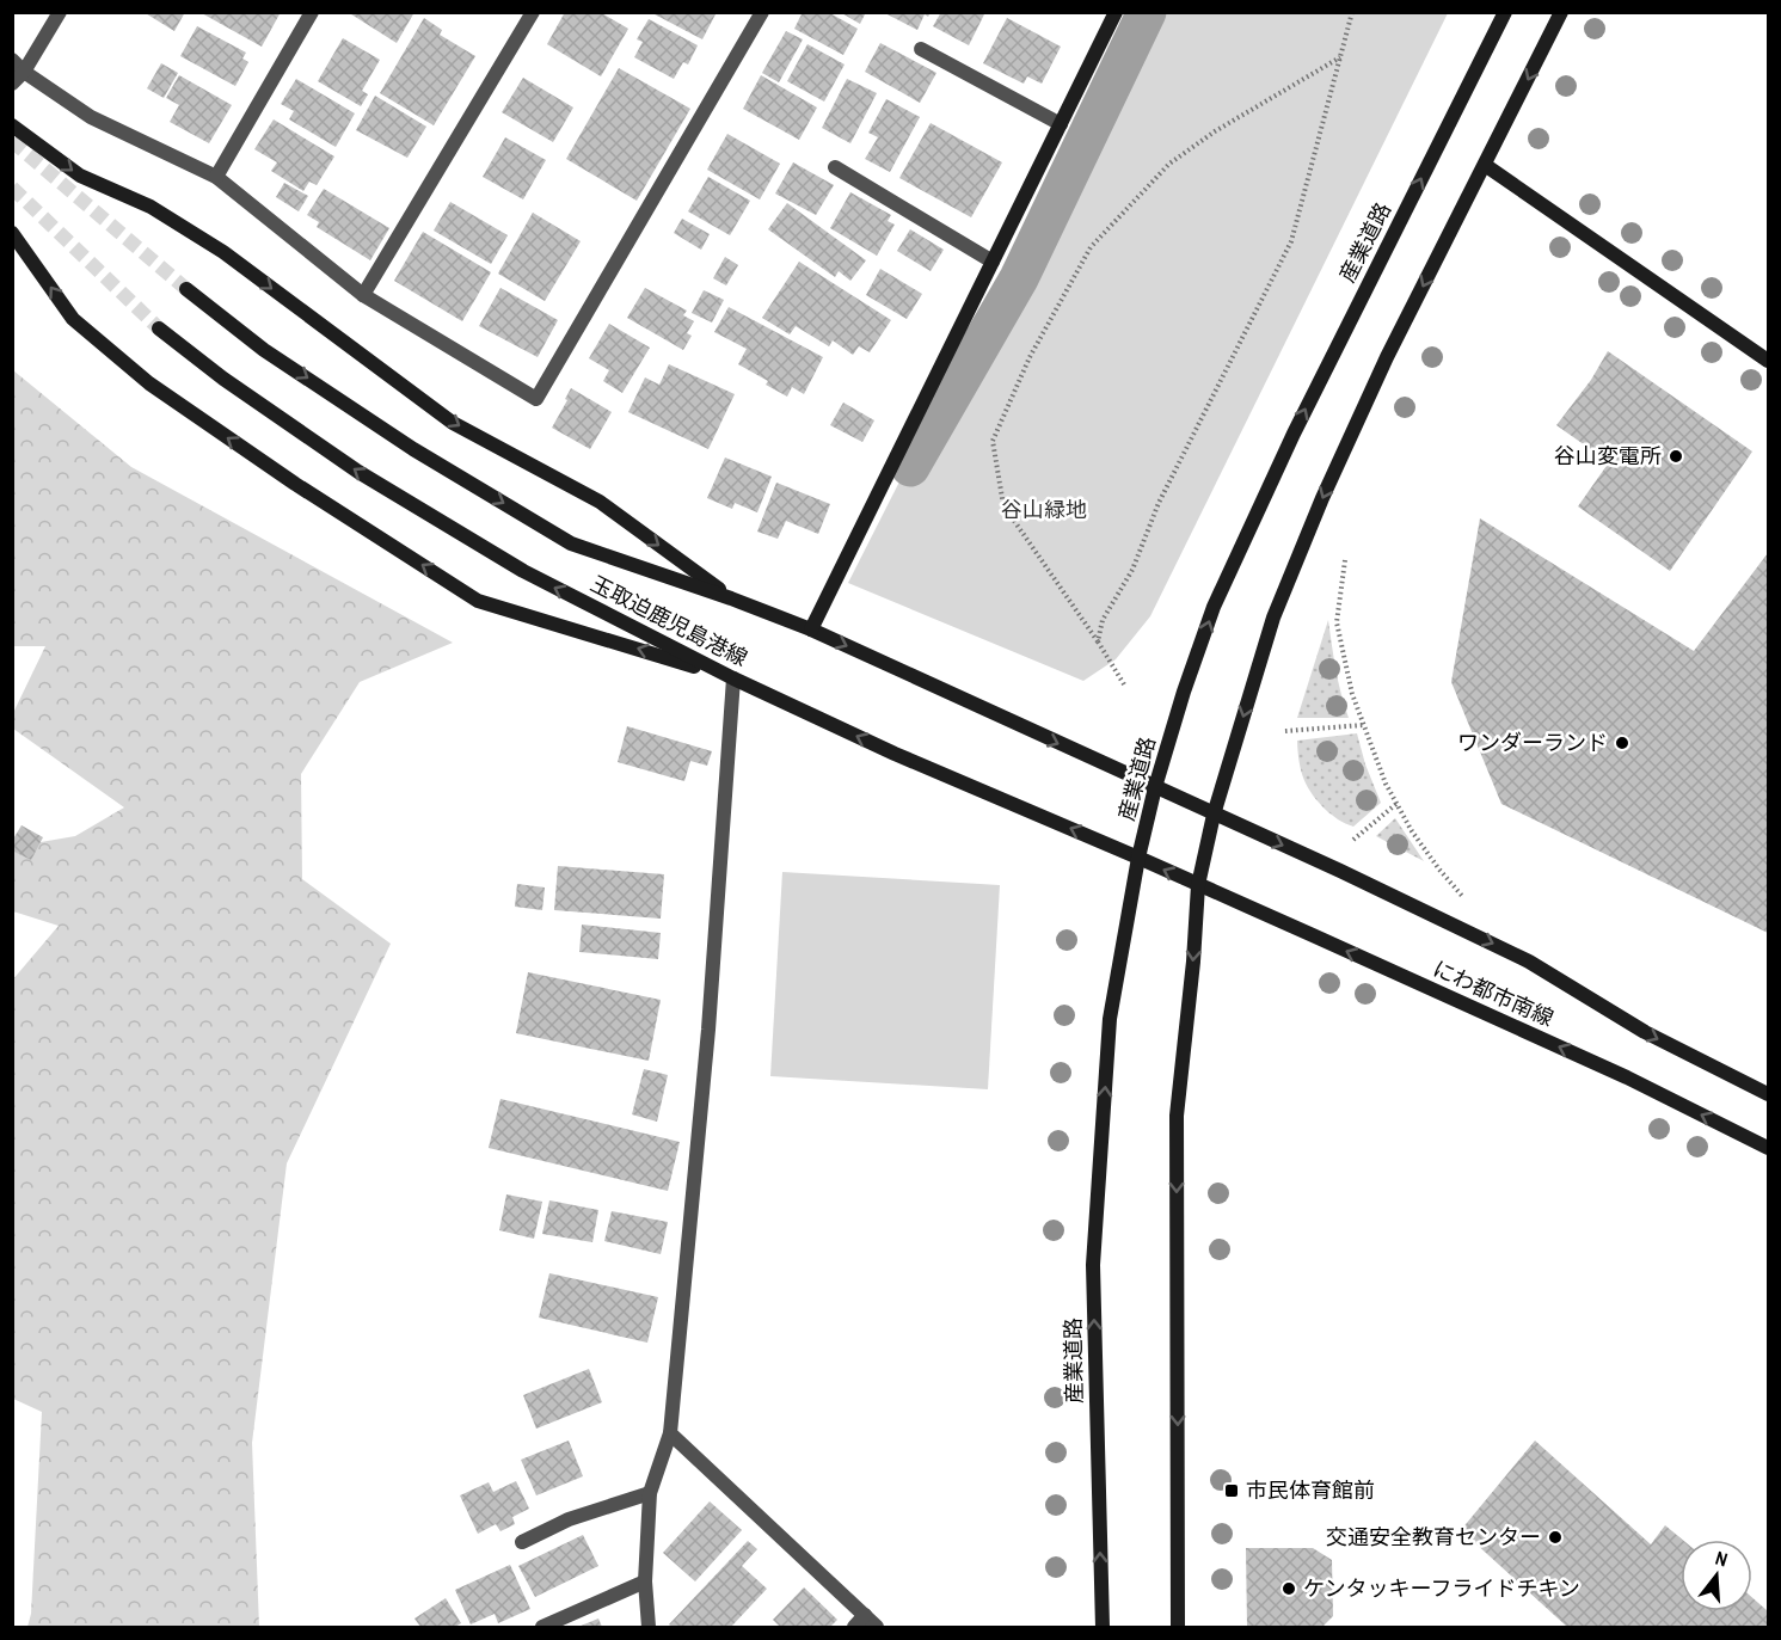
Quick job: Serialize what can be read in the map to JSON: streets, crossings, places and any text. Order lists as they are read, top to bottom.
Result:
{
  "streets": {
    "main road": ["産業道路", "玉取迫鹿児島港線", "にわ都市南線"]
  },
  "crossings": [
    ["産業道路", "玉取迫鹿児島港線"],
    ["玉取迫鹿児島港線", "にわ都市南線"]
  ],
  "parks": ["谷山緑地"],
  "places": {
    "other": [
      "谷山変電所",
      "ワンダーランド",
      "交通安全教育センター",
      "ケンタッキーフライドチキン"
    ],
    "transit": ["市民体育館前"]
  },
  "north": "top"
}
